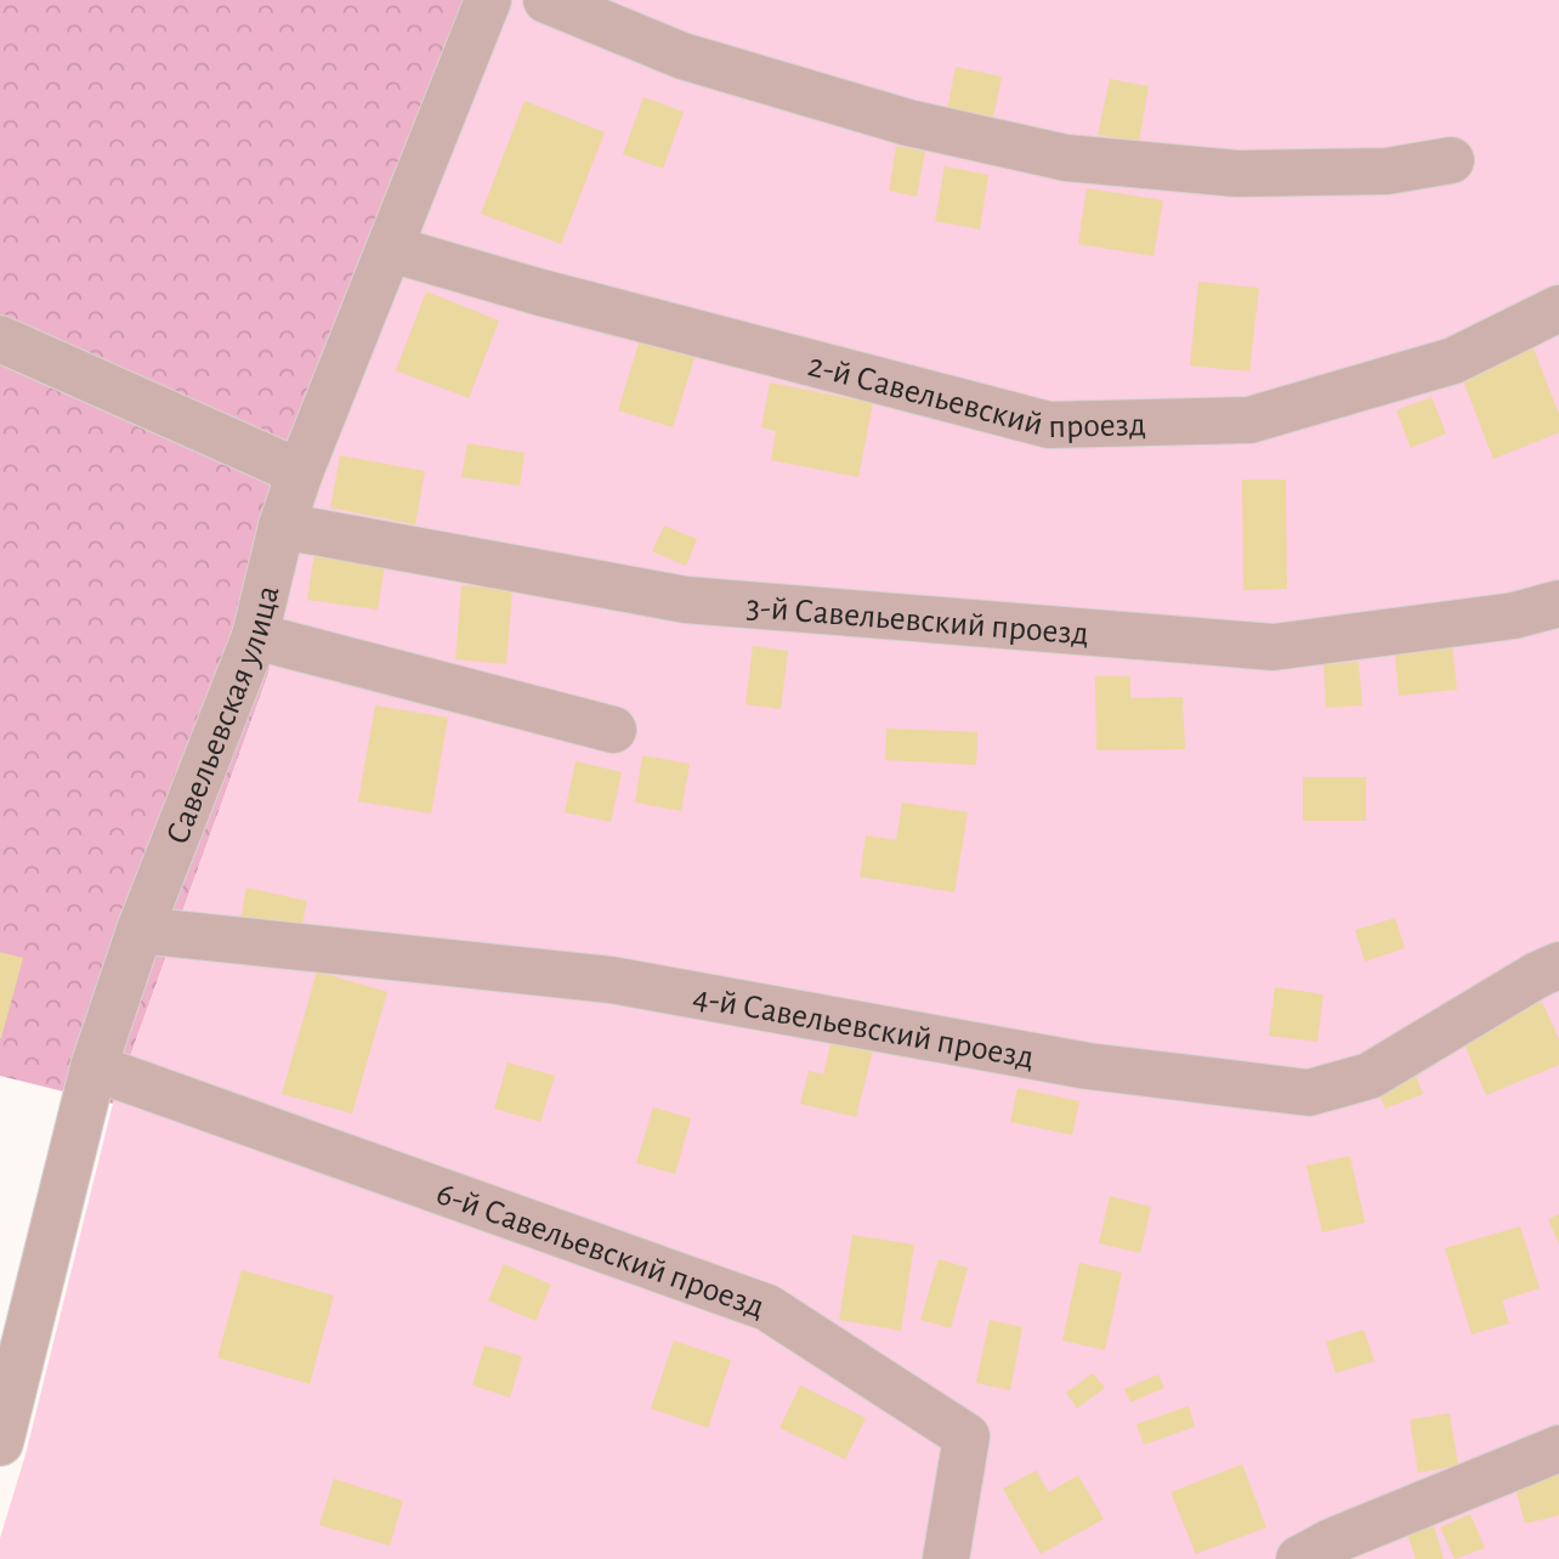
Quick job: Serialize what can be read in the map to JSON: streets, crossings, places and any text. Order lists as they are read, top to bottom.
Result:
{
  "streets": {
    "street": [
      "2-й Савельевский проезд",
      "3-й Савельевский проезд",
      "Савельевская улица",
      "4-й Савельевский проезд",
      "6-й Савельевский проезд"
    ]
  },
  "crossings": [
    ["2-й Савельевский проезд", "Савельевская улица"],
    ["3-й Савельевский проезд", "Савельевская улица"],
    ["Савельевская улица", "4-й Савельевский проезд"],
    ["Савельевская улица", "6-й Савельевский проезд"]
  ]
}
